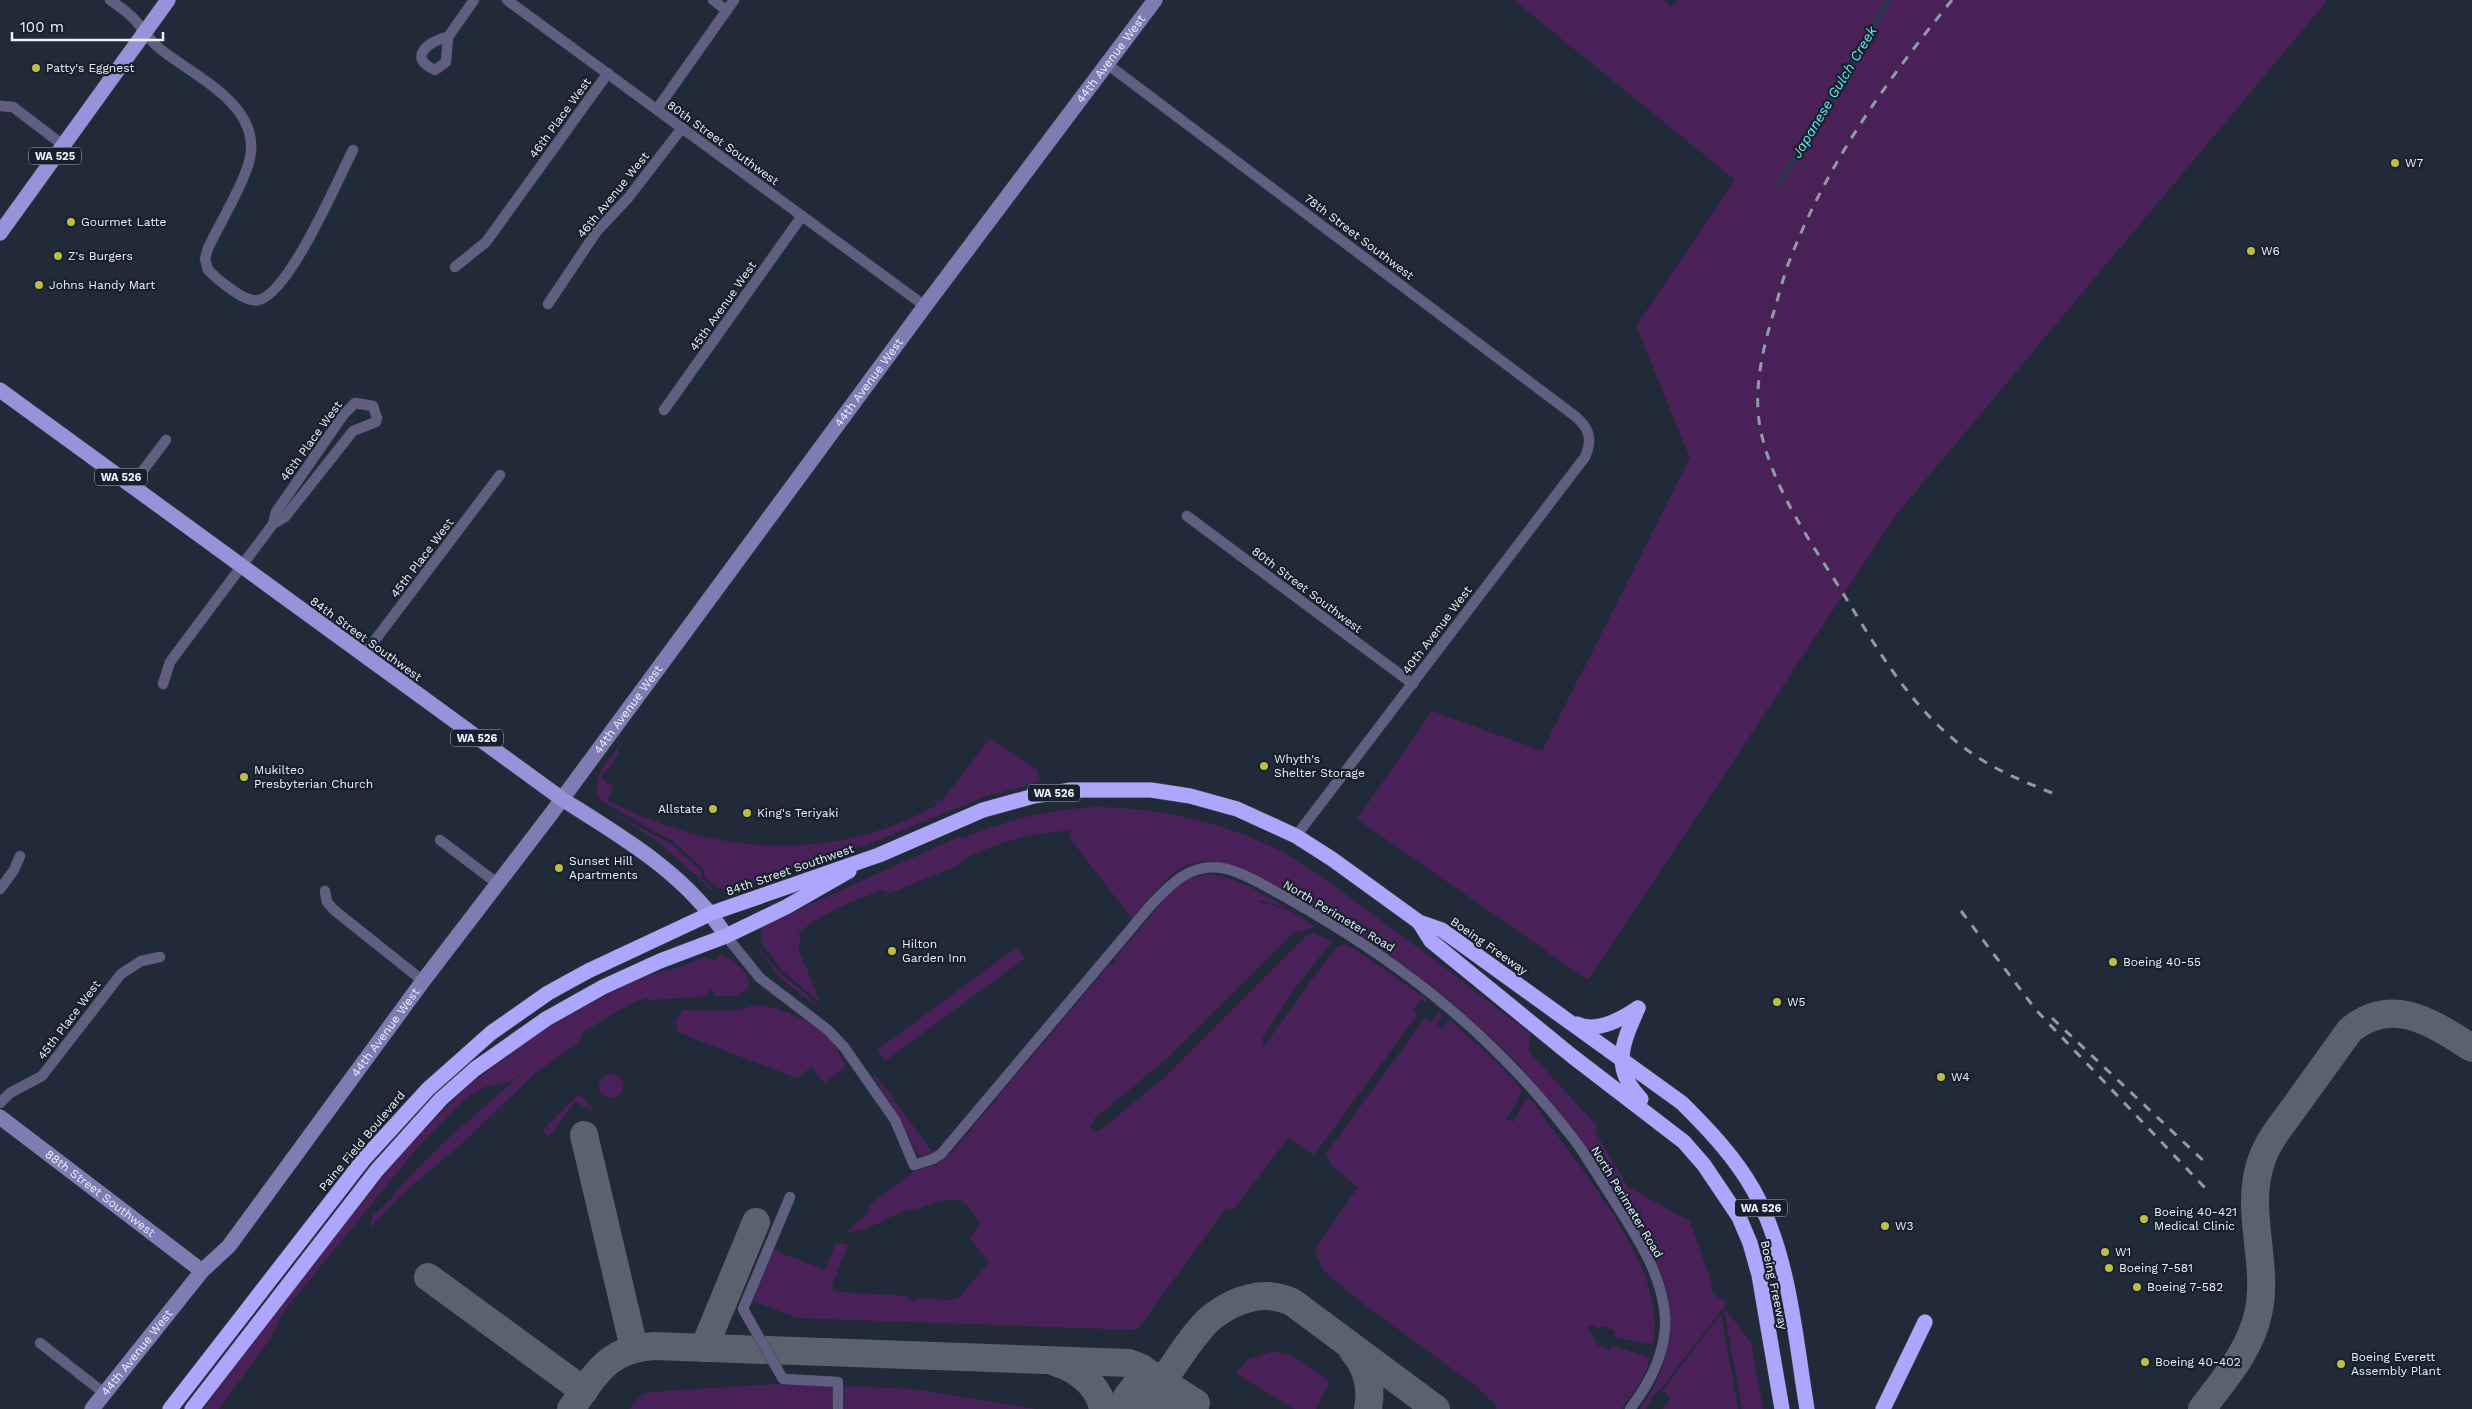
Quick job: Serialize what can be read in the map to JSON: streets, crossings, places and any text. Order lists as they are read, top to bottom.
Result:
{
  "streets": {
    "highway": [
      "WA 526",
      "84th Street Southwest",
      "Boeing Freeway",
      "Paine Field Boulevard"
    ],
    "main road": ["WA 525"],
    "street": [
      "44th Avenue West",
      "46th Place West",
      "80th Street Southwest",
      "46th Avenue West",
      "78th Street Southwest",
      "45th Avenue West",
      "45th Place West",
      "40th Avenue West",
      "North Perimeter Road",
      "88th Street Southwest"
    ]
  },
  "crossings": [
    ["44th Avenue West", "80th Street Southwest"],
    ["44th Avenue West", "78th Street Southwest"],
    ["44th Avenue West", "84th Street Southwest"],
    ["44th Avenue West", "88th Street Southwest"],
    ["46th Place West", "80th Street Southwest"],
    ["46th Place West", "84th Street Southwest"],
    ["80th Street Southwest", "46th Avenue West"],
    ["80th Street Southwest", "45th Avenue West"],
    ["80th Street Southwest", "40th Avenue West"],
    ["78th Street Southwest", "40th Avenue West"],
    ["45th Place West", "84th Street Southwest"],
    ["40th Avenue West", "84th Street Southwest"],
    ["84th Street Southwest", "North Perimeter Road"],
    ["84th Street Southwest", "Boeing Freeway"],
    ["84th Street Southwest", "Paine Field Boulevard"]
  ],
  "water": ["Japanese Gulch Creek"],
  "places": [
    "Patty's Eggnest",
    "W7",
    "Gourmet Latte",
    "W6",
    "Z's Burgers",
    "Johns Handy Mart",
    "Whyth's Shelter Storage",
    "Mukilteo Presbyterian Church",
    "Allstate",
    "King's Teriyaki",
    "Sunset Hill Apartments",
    "Hilton Garden Inn",
    "Boeing 40-55",
    "W5",
    "W4",
    "Boeing 40-421 Medical Clinic",
    "W3",
    "W1",
    "Boeing 7-581",
    "Boeing 7-582",
    "Boeing 40-402",
    "Boeing Everett Assembly Plant"
  ],
  "scale_bar": "100 m"
}
